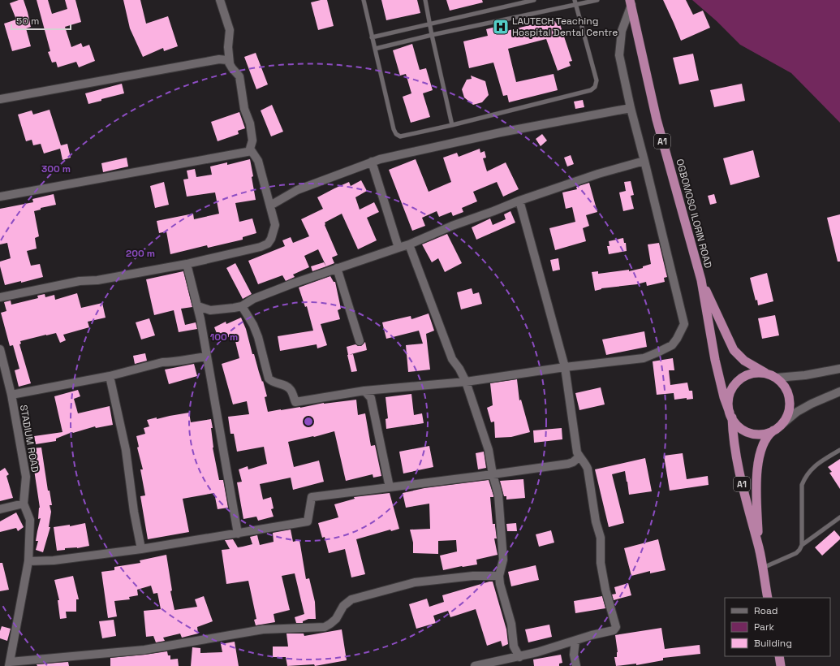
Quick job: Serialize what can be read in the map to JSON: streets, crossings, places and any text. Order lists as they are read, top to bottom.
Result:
{
  "streets": {
    "highway": ["A1", "OGBOMOSO ILORIN ROAD"],
    "street": ["STADIUM ROAD"]
  },
  "crossings": [
    ["A1", "OGBOMOSO ILORIN ROAD"]
  ],
  "places": {
    "hospital": ["LAUTECH Teaching Hospital Dental Centre"]
  },
  "legend": ["Road", "Park", "Building"],
  "scale_bar": "50 m",
  "rings": ["300 m", "200 m", "100 m"]
}
